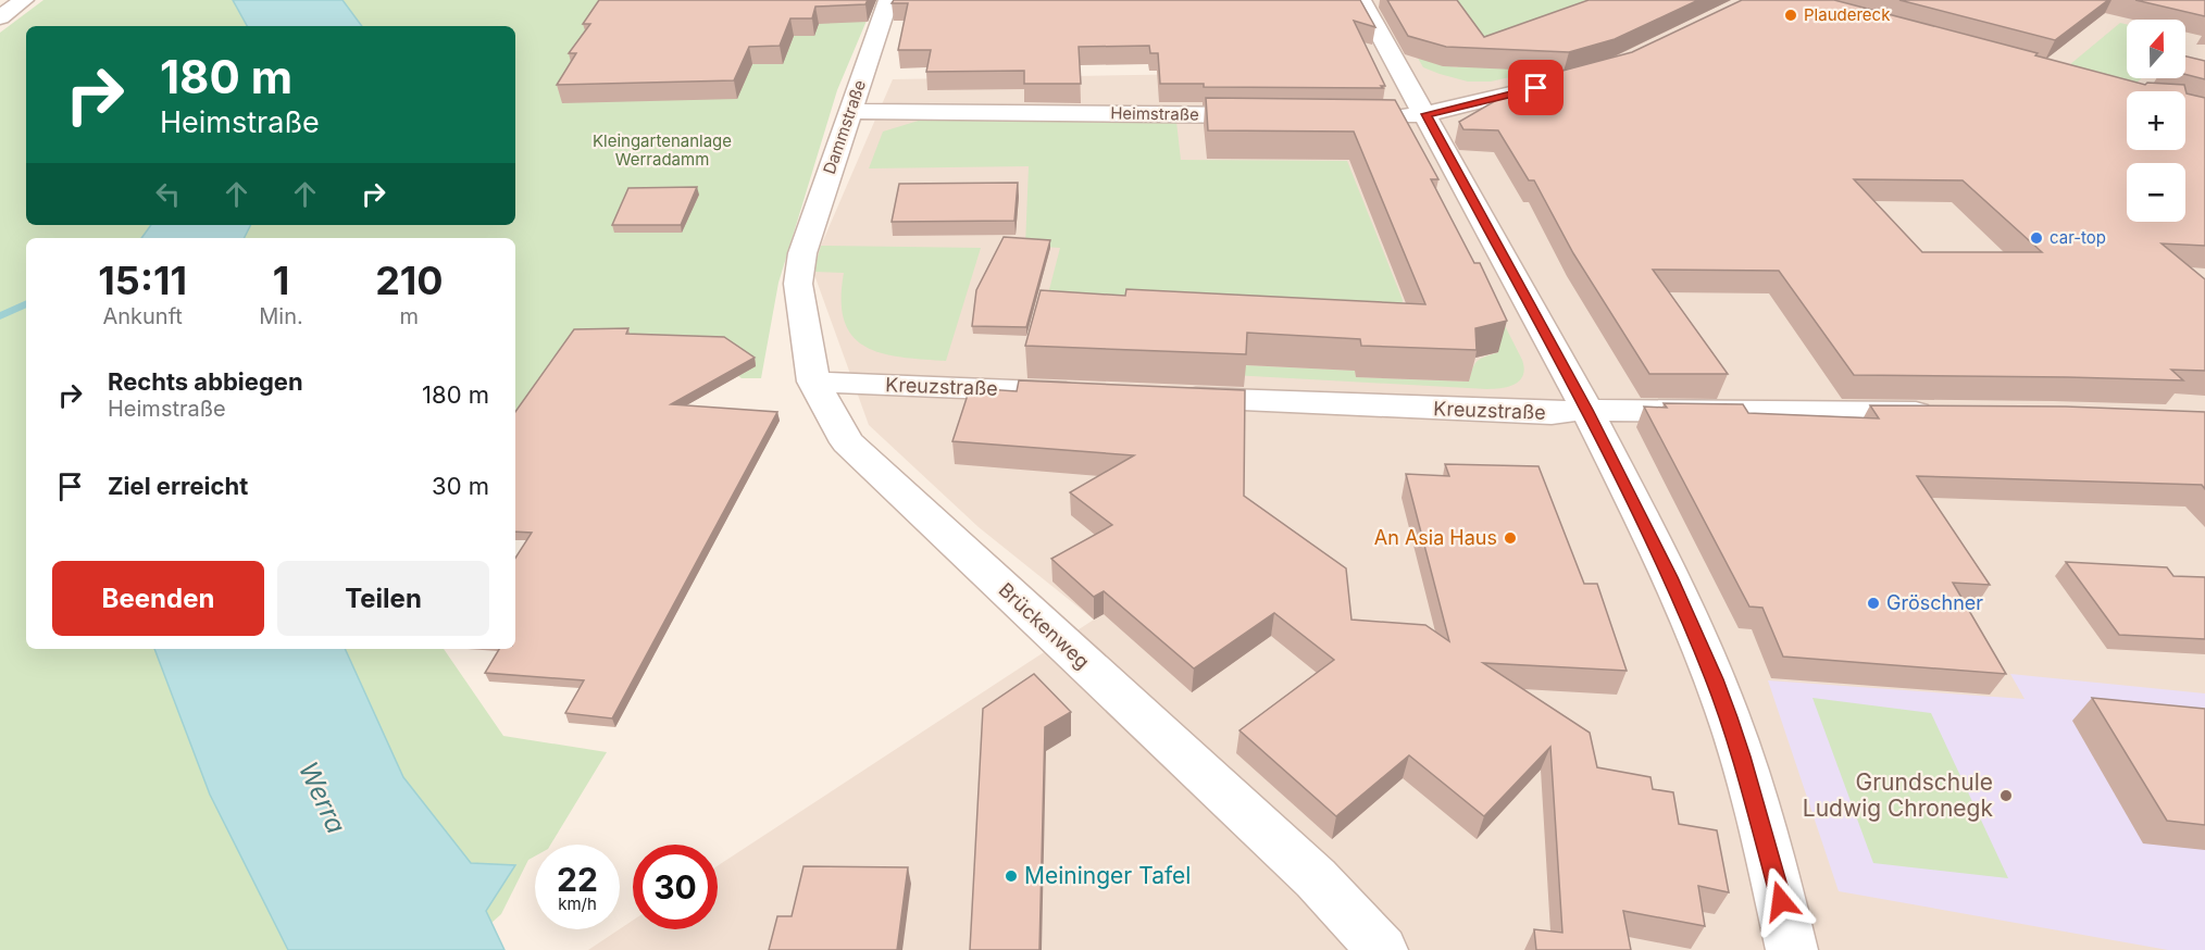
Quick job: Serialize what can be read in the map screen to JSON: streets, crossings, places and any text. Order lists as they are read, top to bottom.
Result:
{
  "streets": {
    "street": [
      "Heimstraße",
      "Dammstraße",
      "Kreuzstraße",
      "Brückenweg"
    ]
  },
  "crossings": [
    ["Heimstraße", "Dammstraße"],
    ["Dammstraße", "Brückenweg"],
    ["Kreuzstraße", "Brückenweg"]
  ],
  "water": ["Werra"],
  "parks": ["Kleingartenanlage Werradamm"],
  "places": [
    "Plaudereck",
    "car-top",
    "An Asia Haus",
    "Gröschner",
    "Grundschule Ludwig Chronegk",
    "Meininger Tafel"
  ],
  "north": "top",
  "page": {
    "map_buttons": ["+", "−"],
    "turn": ["180 m", "Heimstraße"],
    "eta": [
      "15:11",
      "Ankunft",
      "1",
      "Min.",
      "210",
      "m"
    ],
    "list": [
      {
        "name": "Rechts abbiegen",
        "note": "Heimstraße",
        "value": "180 m"
      },
      {
        "name": "Ziel erreicht",
        "value": "30 m"
      }
    ],
    "buttons": ["Beenden", "Teilen"],
    "speed": "22 km/h",
    "limit": "30"
  }
}
